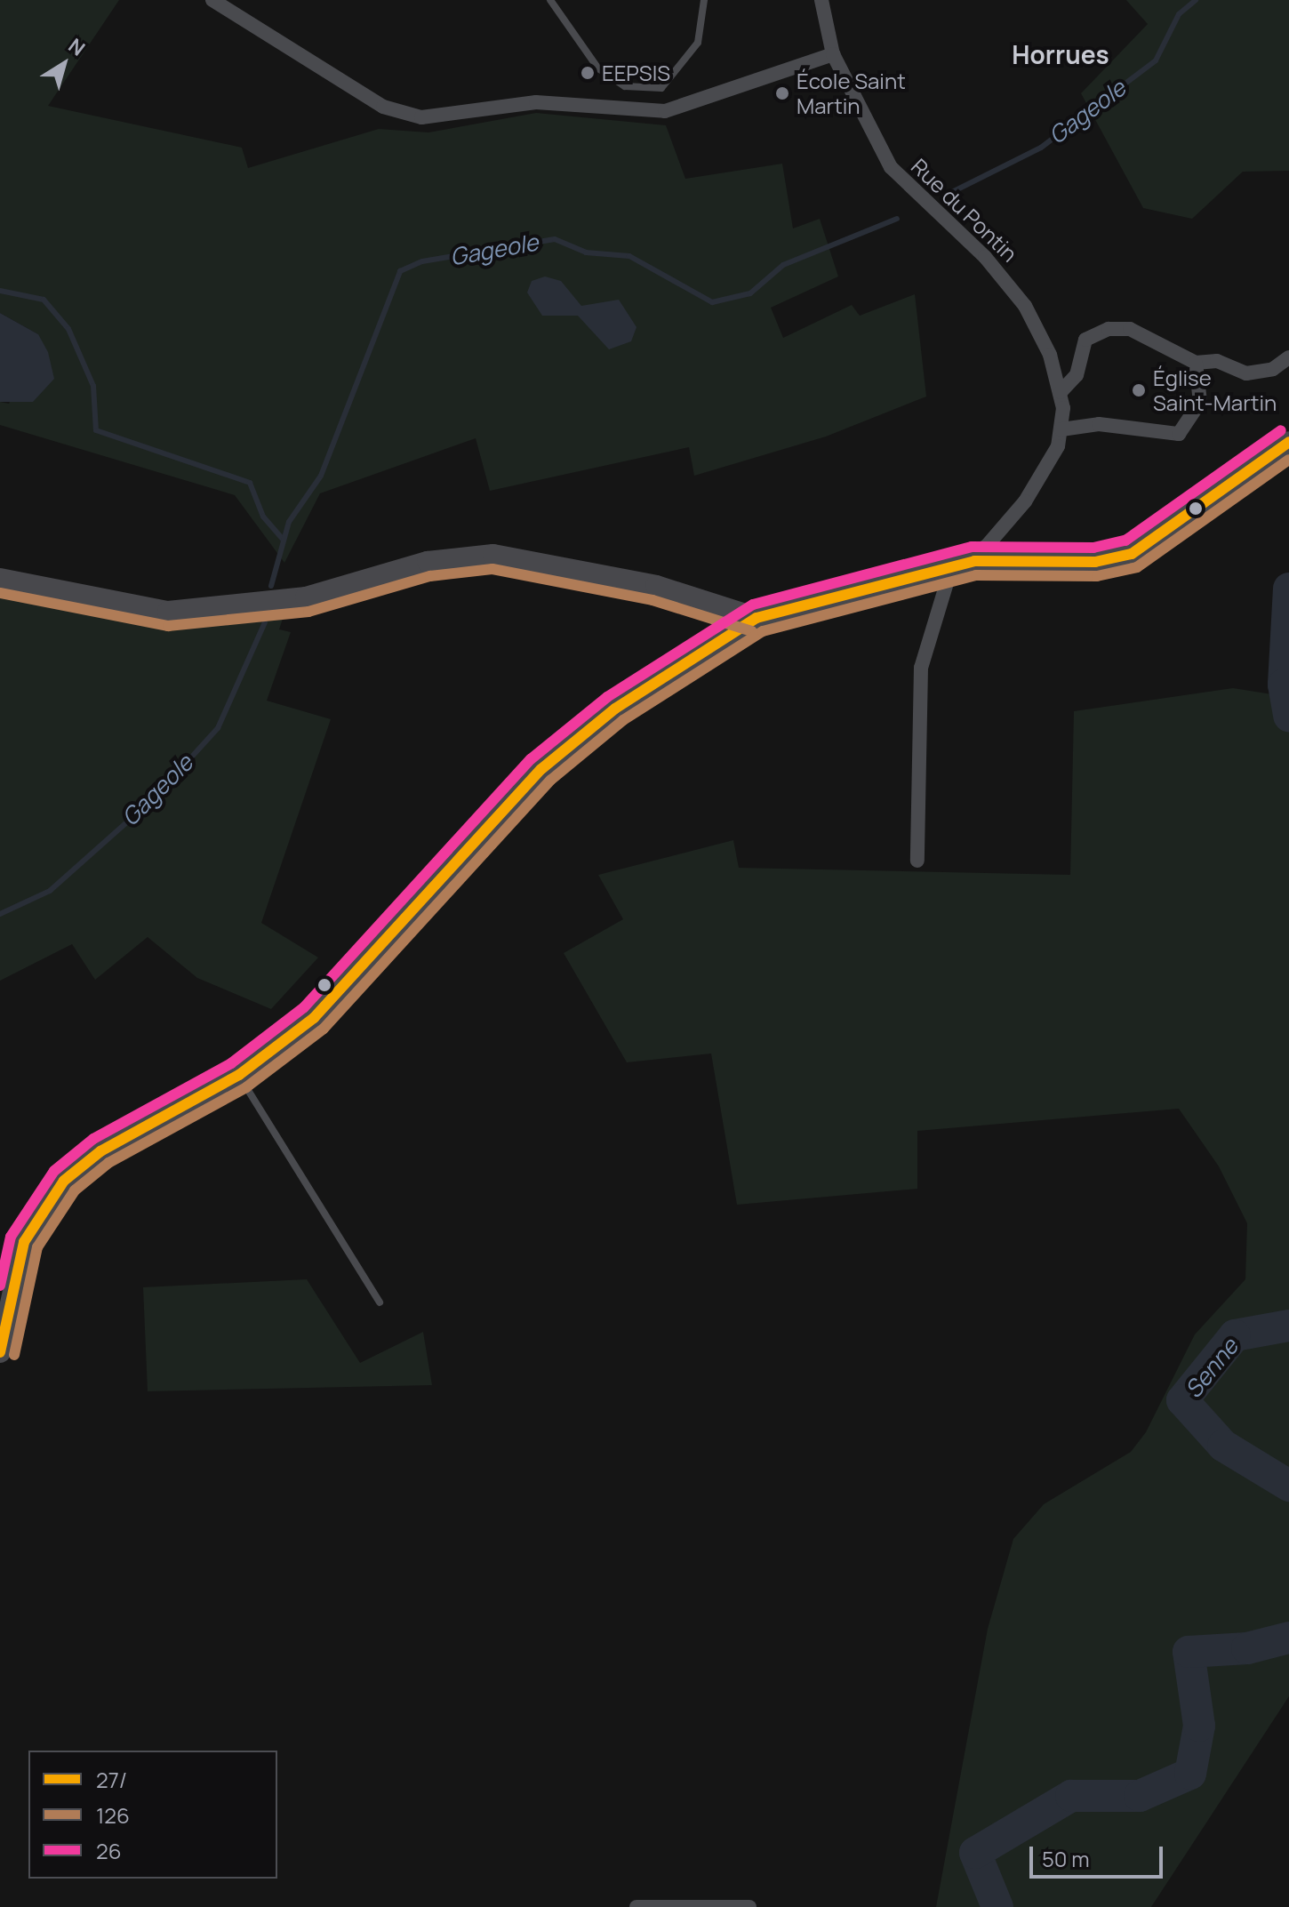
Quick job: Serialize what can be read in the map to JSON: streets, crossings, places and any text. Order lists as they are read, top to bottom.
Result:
{
  "streets": {
    "street": ["Rue du Pontin"]
  },
  "districts": ["Horrues"],
  "water": ["Gageole", "Senne"],
  "places": ["EEPSIS", "École Saint Martin", "Église Saint-Martin"],
  "lines": ["transit line 26", "transit line 27/", "transit line 126"],
  "legend": ["27/", "126", "26"],
  "scale_bar": "50 m",
  "north": "top right"
}
